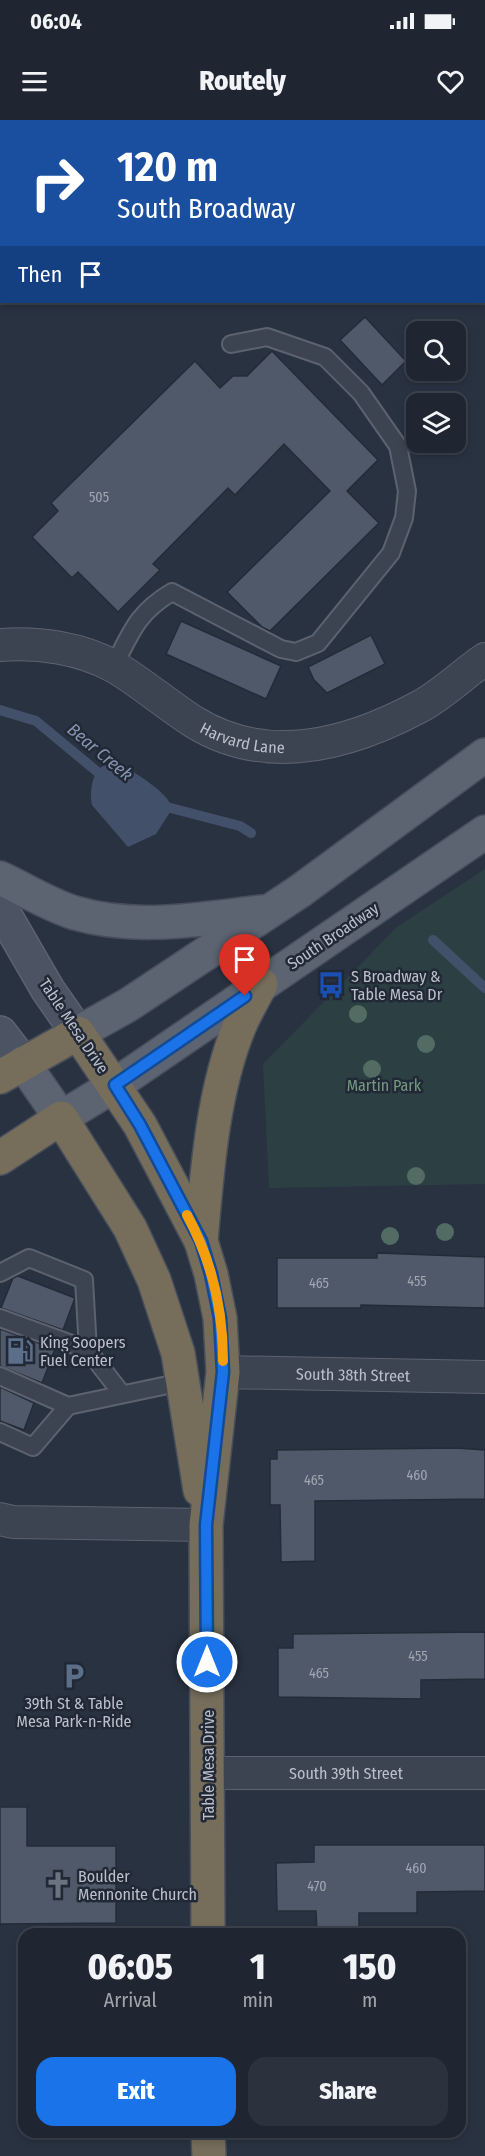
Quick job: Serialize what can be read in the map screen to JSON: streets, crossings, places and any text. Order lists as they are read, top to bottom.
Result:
{
  "streets": {
    "highway": ["South Broadway", "Table Mesa Drive"],
    "street": ["Harvard Lane", "South 38th Street", "South 39th Street"]
  },
  "crossings": [
    ["South Broadway", "Table Mesa Drive"],
    ["Table Mesa Drive", "South 38th Street"],
    ["Table Mesa Drive", "South 39th Street"]
  ],
  "water": ["Bear Creek"],
  "parks": ["Martin Park"],
  "places": {
    "bus stop": ["S Broadway & Table Mesa Dr"],
    "fuel station": ["King Soopers Fuel Center"],
    "parking": ["39th St & Table Mesa Park-n-Ride"],
    "church": ["Boulder Mennonite Church"]
  },
  "house_numbers": [
    "505",
    "455",
    "465",
    "460",
    "465",
    "455",
    "465",
    "460",
    "470"
  ],
  "page": {
    "status": "06:04",
    "header": "Routely",
    "turn": ["120 m", "South Broadway"],
    "then": "Then",
    "eta": [
      "06:05",
      "Arrival",
      "1",
      "min",
      "150",
      "m"
    ],
    "buttons": ["Exit", "Share"]
  }
}
